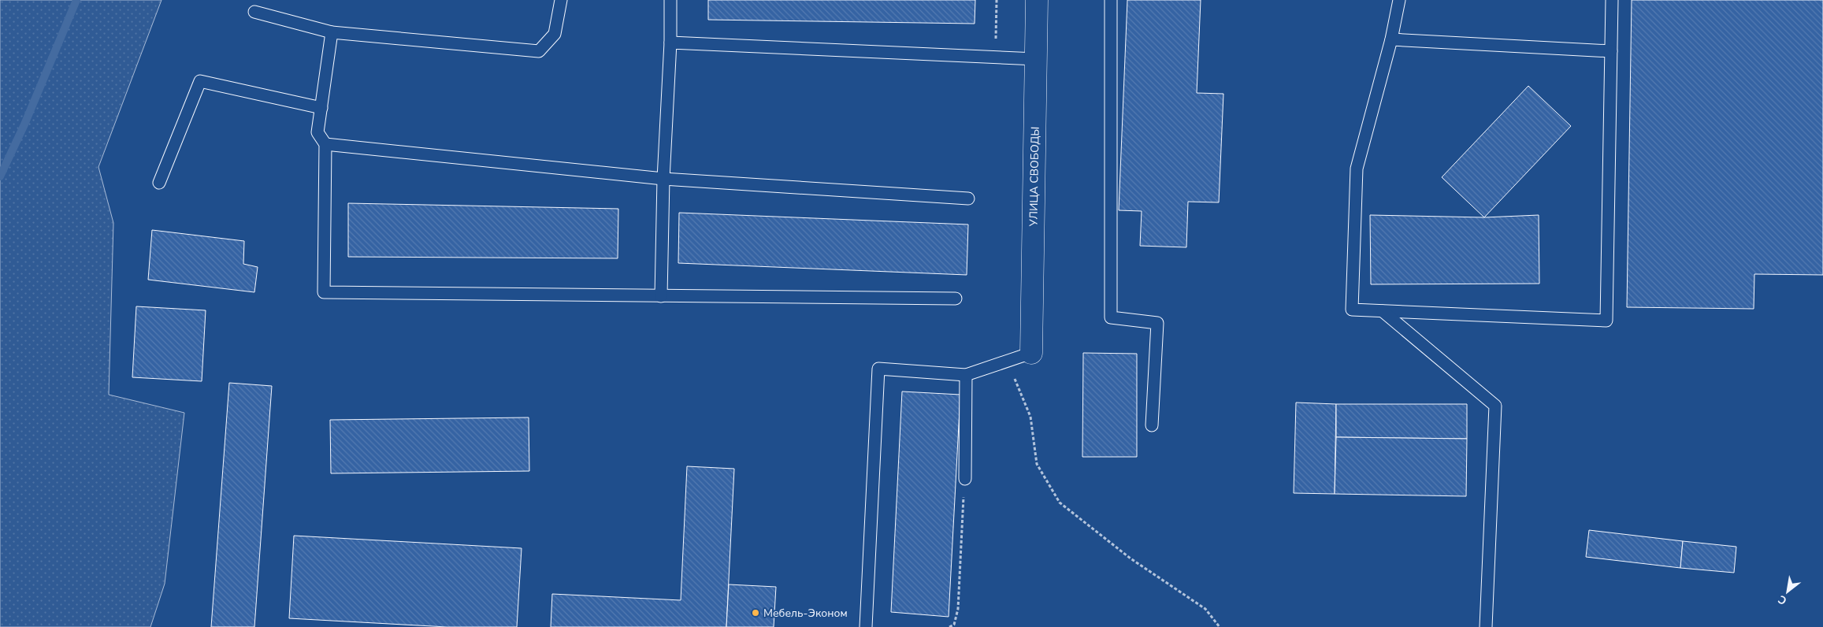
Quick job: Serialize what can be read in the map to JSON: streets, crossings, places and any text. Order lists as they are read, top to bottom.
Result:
{
  "streets": {
    "street": ["УЛИЦА СВОБОДЫ"]
  },
  "places": ["Мебель-Эконом"],
  "north": "bottom left"
}
